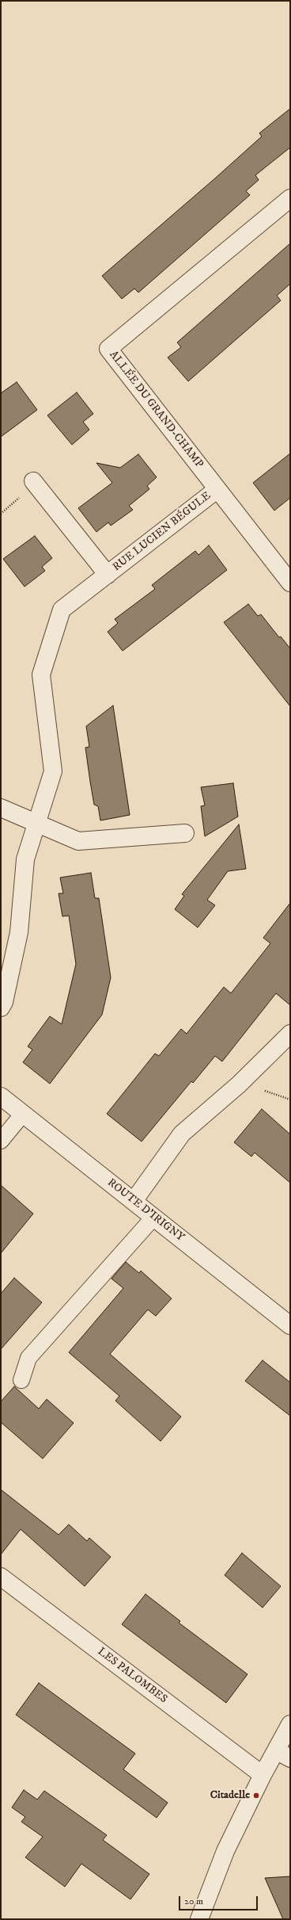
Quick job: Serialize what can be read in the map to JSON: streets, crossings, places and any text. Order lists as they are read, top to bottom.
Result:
{
  "streets": {
    "street": [
      "ALLÉE DU GRAND-CHAMP",
      "RUE LUCIEN BÉGULE",
      "ROUTE D'IRIGNY",
      "LES PALOMBES"
    ]
  },
  "crossings": [
    ["ALLÉE DU GRAND-CHAMP", "RUE LUCIEN BÉGULE"]
  ],
  "places": ["Citadelle"],
  "scale_bar": "20 m"
}
